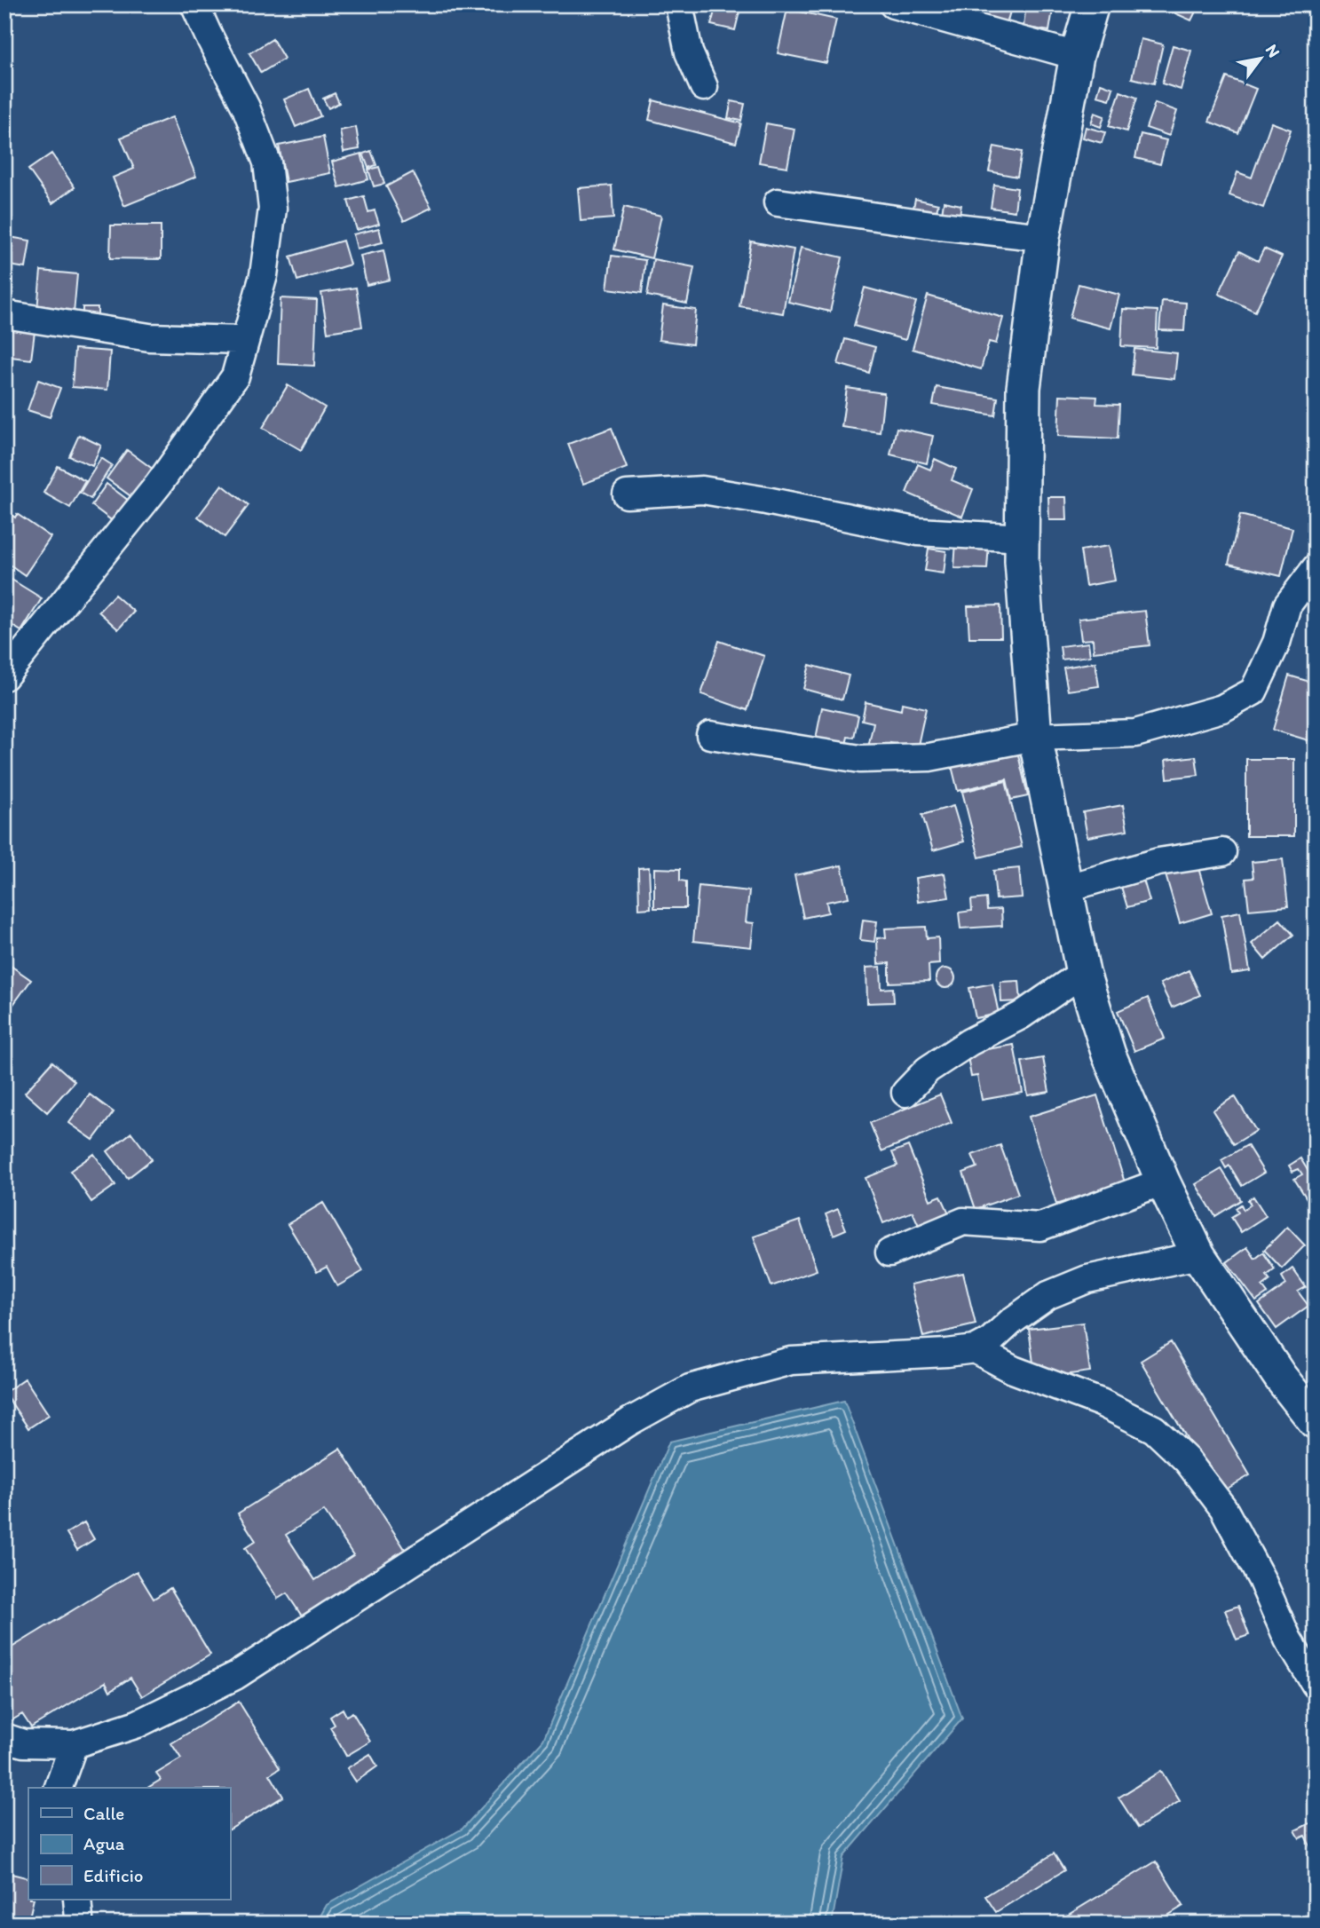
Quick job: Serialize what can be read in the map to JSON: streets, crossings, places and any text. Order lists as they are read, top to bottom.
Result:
{
  "legend": ["Calle", "Agua", "Edificio"],
  "north": "top right"
}
